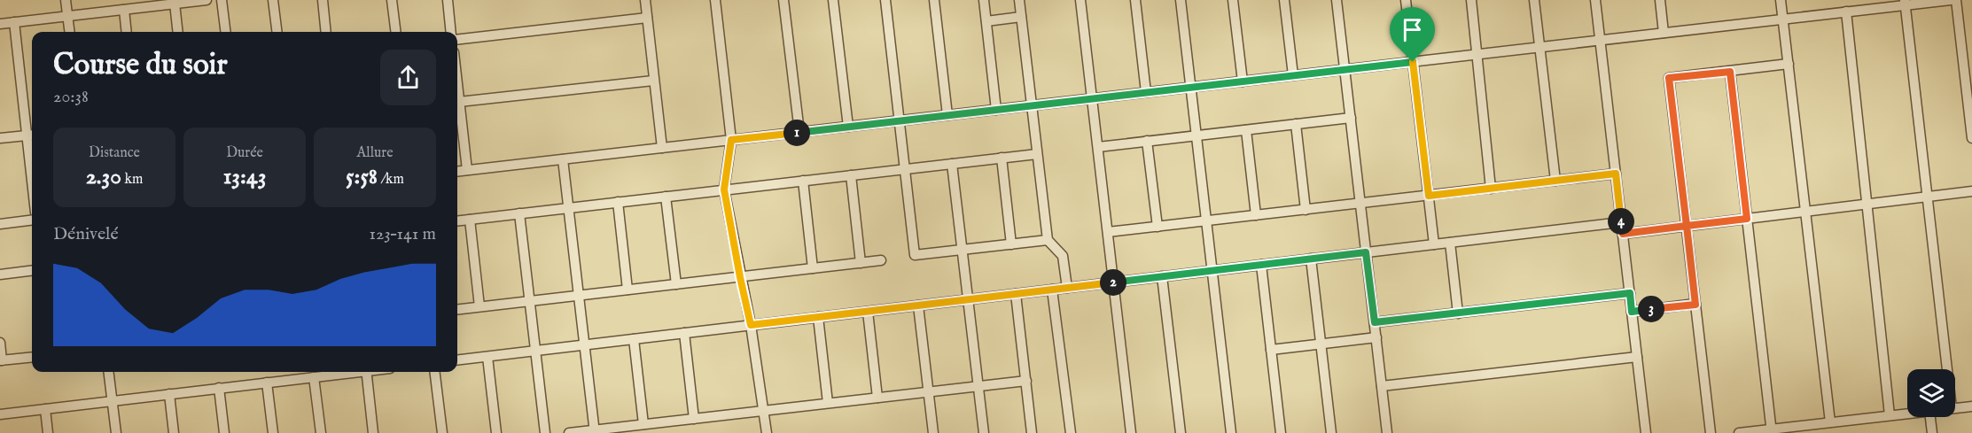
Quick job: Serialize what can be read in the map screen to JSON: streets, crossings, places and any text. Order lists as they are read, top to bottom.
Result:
{
  "page": {
    "heading": ["Course du soir", "20:38"],
    "pins": [
      "1",
      "4",
      "2",
      "3"
    ],
    "stats": [
      ["Distance", "2.30 km"],
      ["Durée", "13:43"],
      ["Allure", "5:58 /km"]
    ],
    "chart": ["Dénivelé", "123–141 m"]
  }
}
